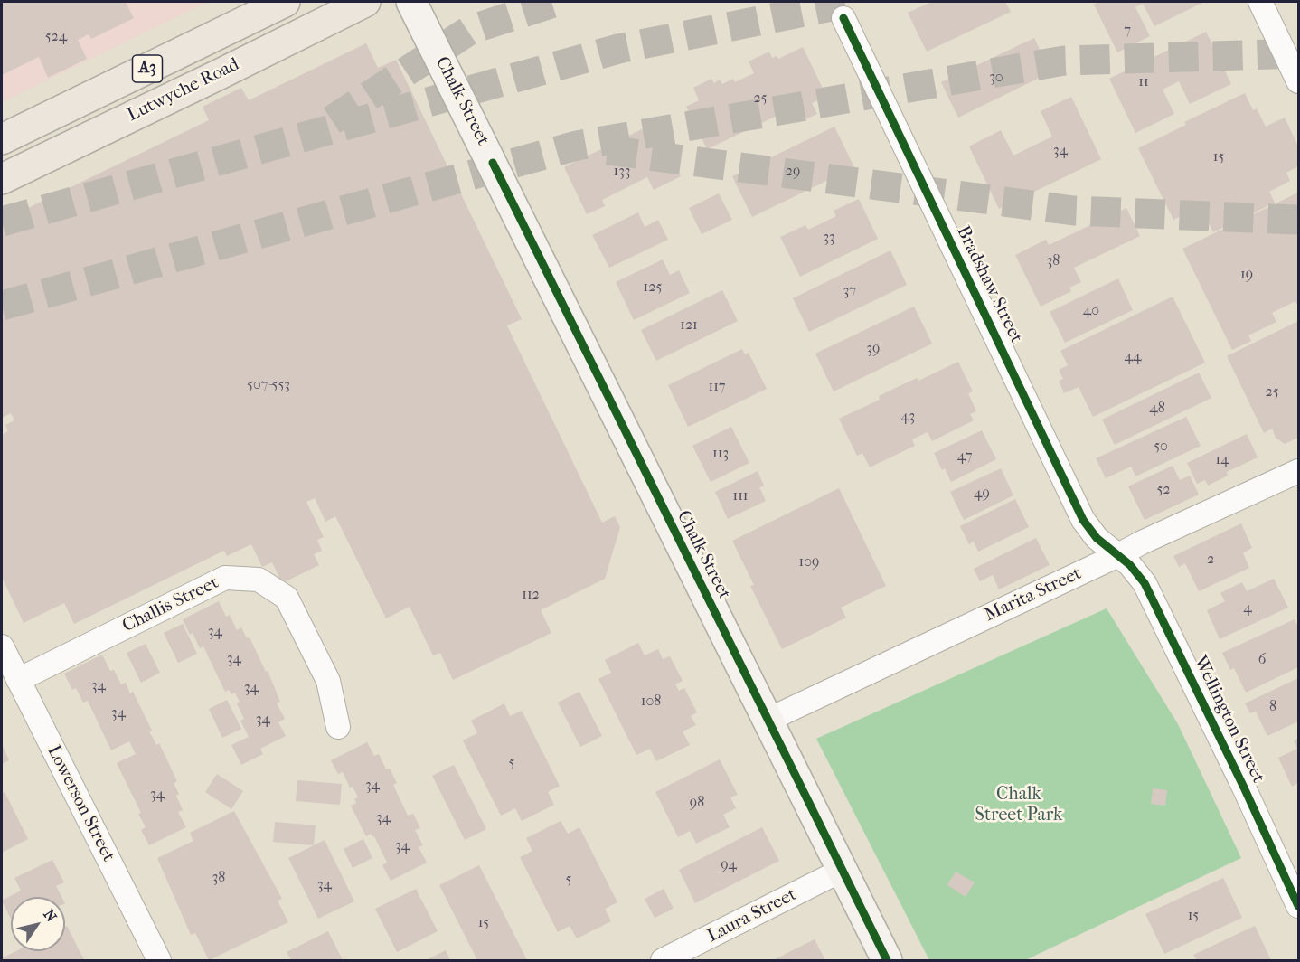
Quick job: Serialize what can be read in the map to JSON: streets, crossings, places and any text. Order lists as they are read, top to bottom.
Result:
{
  "streets": {
    "highway": ["A3", "Lutwyche Road"],
    "street": [
      "Chalk Street",
      "Bradshaw Street",
      "Marita Street",
      "Challis Street",
      "Wellington Street",
      "Lowerson Street",
      "Laura Street"
    ]
  },
  "crossings": [
    ["Chalk Street", "Marita Street"],
    ["Chalk Street", "Laura Street"],
    ["Bradshaw Street", "Marita Street"],
    ["Bradshaw Street", "Wellington Street"],
    ["Marita Street", "Wellington Street"],
    ["Challis Street", "Lowerson Street"]
  ],
  "parks": ["Chalk Street Park"],
  "house_numbers": [
    "7",
    "524",
    "30",
    "11",
    "25",
    "34",
    "15",
    "133",
    "29",
    "33",
    "38",
    "19",
    "125",
    "37",
    "40",
    "121",
    "39",
    "44",
    "507-553",
    "117",
    "25",
    "48",
    "43",
    "50",
    "113",
    "47",
    "14",
    "52",
    "49",
    "111",
    "2",
    "109",
    "112",
    "4",
    "34",
    "34",
    "6",
    "34",
    "34",
    "108",
    "8",
    "34",
    "34",
    "5",
    "34",
    "34",
    "98",
    "34",
    "34",
    "94",
    "38",
    "5",
    "34",
    "15",
    "15"
  ],
  "north": "top right"
}
